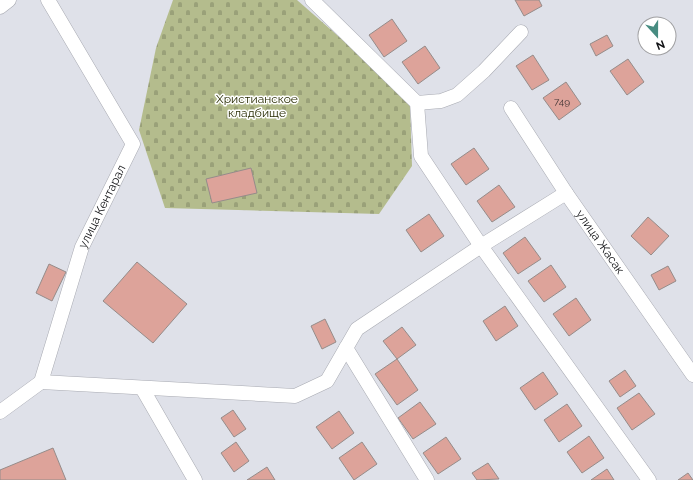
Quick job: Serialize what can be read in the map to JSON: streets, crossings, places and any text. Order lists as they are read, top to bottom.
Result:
{
  "streets": {
    "street": ["улица Кентарал", "улица Жасак"]
  },
  "parks": ["Христианское кладбище"],
  "house_numbers": ["749"],
  "north": "bottom"
}
